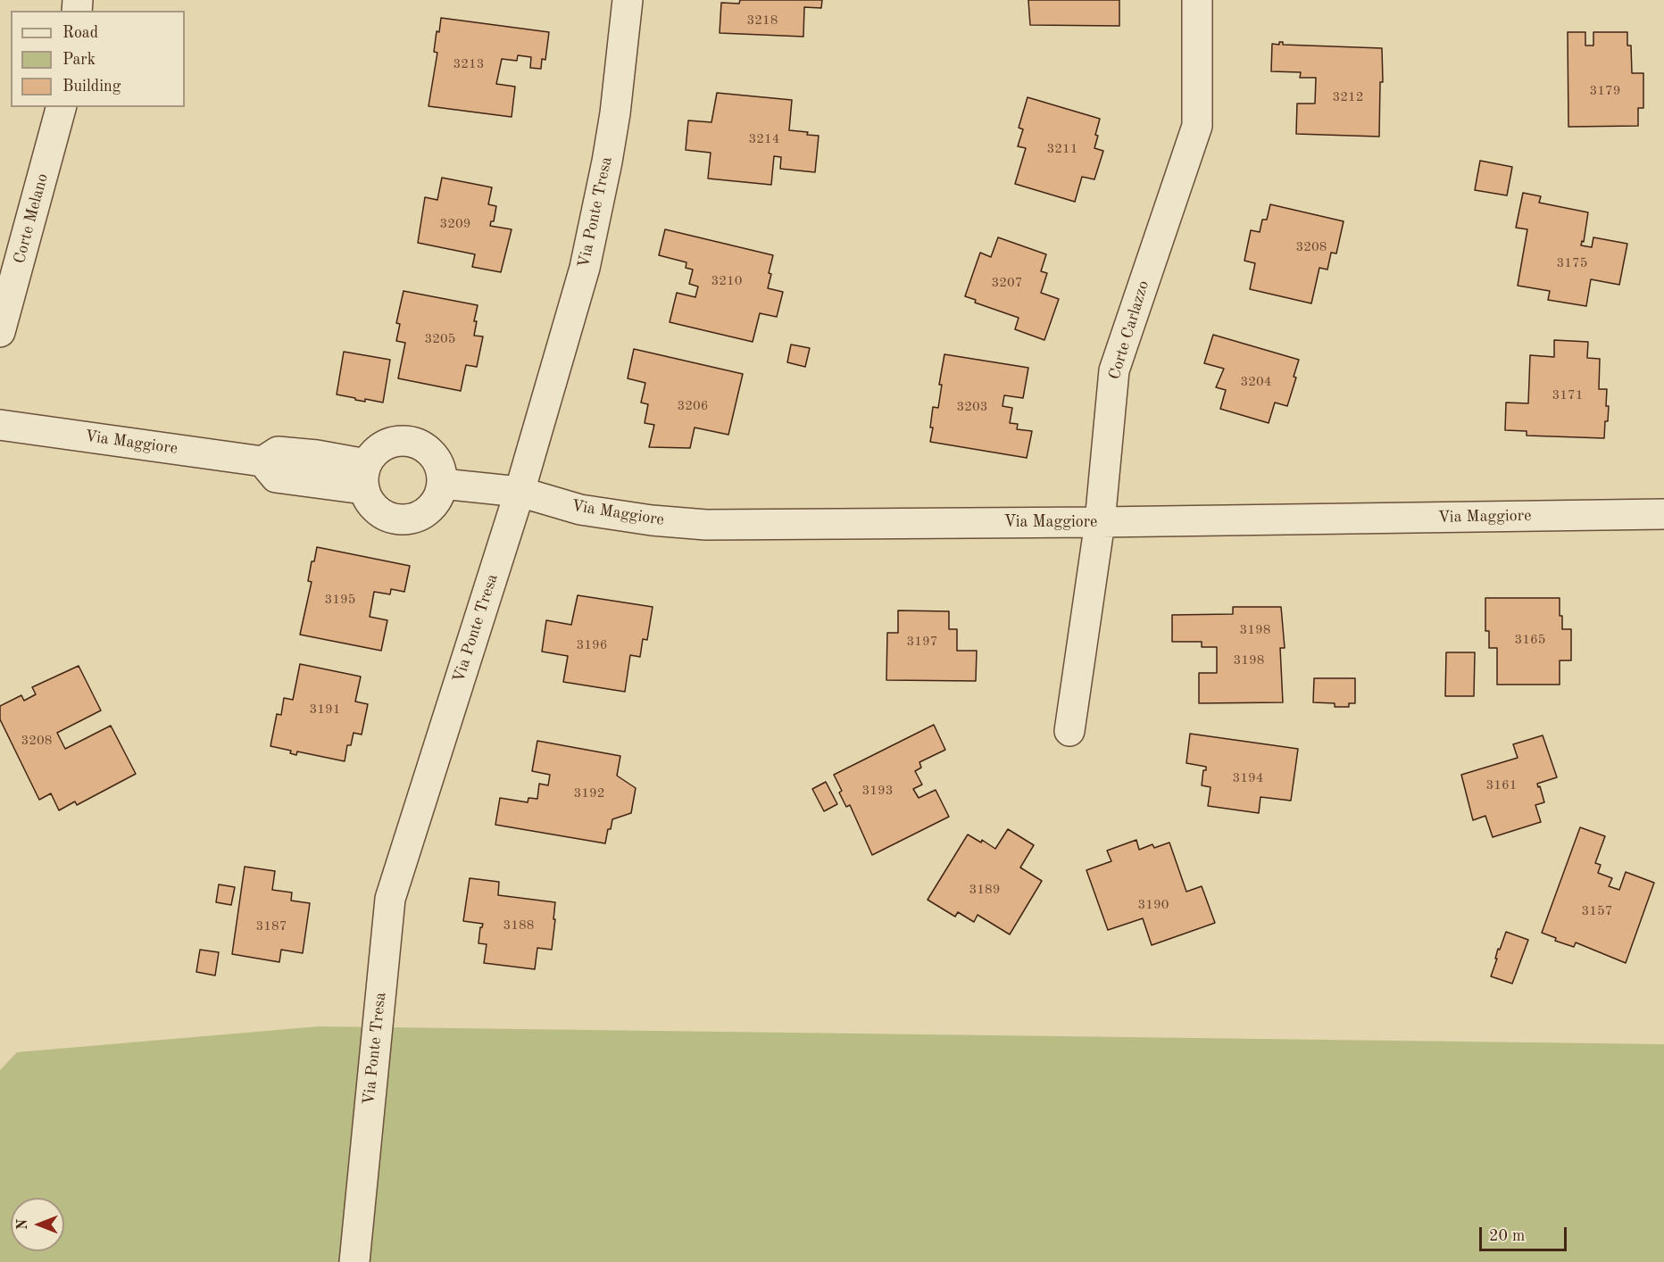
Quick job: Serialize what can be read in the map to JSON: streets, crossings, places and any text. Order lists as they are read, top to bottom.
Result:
{
  "streets": {
    "street": [
      "Via Ponte Tresa",
      "Corte Melano",
      "Corte Carlazzo",
      "Via Maggiore"
    ]
  },
  "crossings": [
    ["Via Ponte Tresa", "Via Maggiore"],
    ["Corte Carlazzo", "Via Maggiore"]
  ],
  "house_numbers": [
    "3218",
    "3213",
    "3179",
    "3212",
    "3214",
    "3211",
    "3209",
    "3208",
    "3175",
    "3210",
    "3207",
    "3205",
    "3204",
    "3171",
    "3206",
    "3203",
    "3195",
    "3198",
    "3165",
    "3197",
    "3196",
    "3198",
    "3191",
    "3208",
    "3194",
    "3161",
    "3193",
    "3192",
    "3189",
    "3190",
    "3157",
    "3188",
    "3187"
  ],
  "legend": ["Road", "Park", "Building"],
  "scale_bar": "20 m",
  "north": "left"
}
